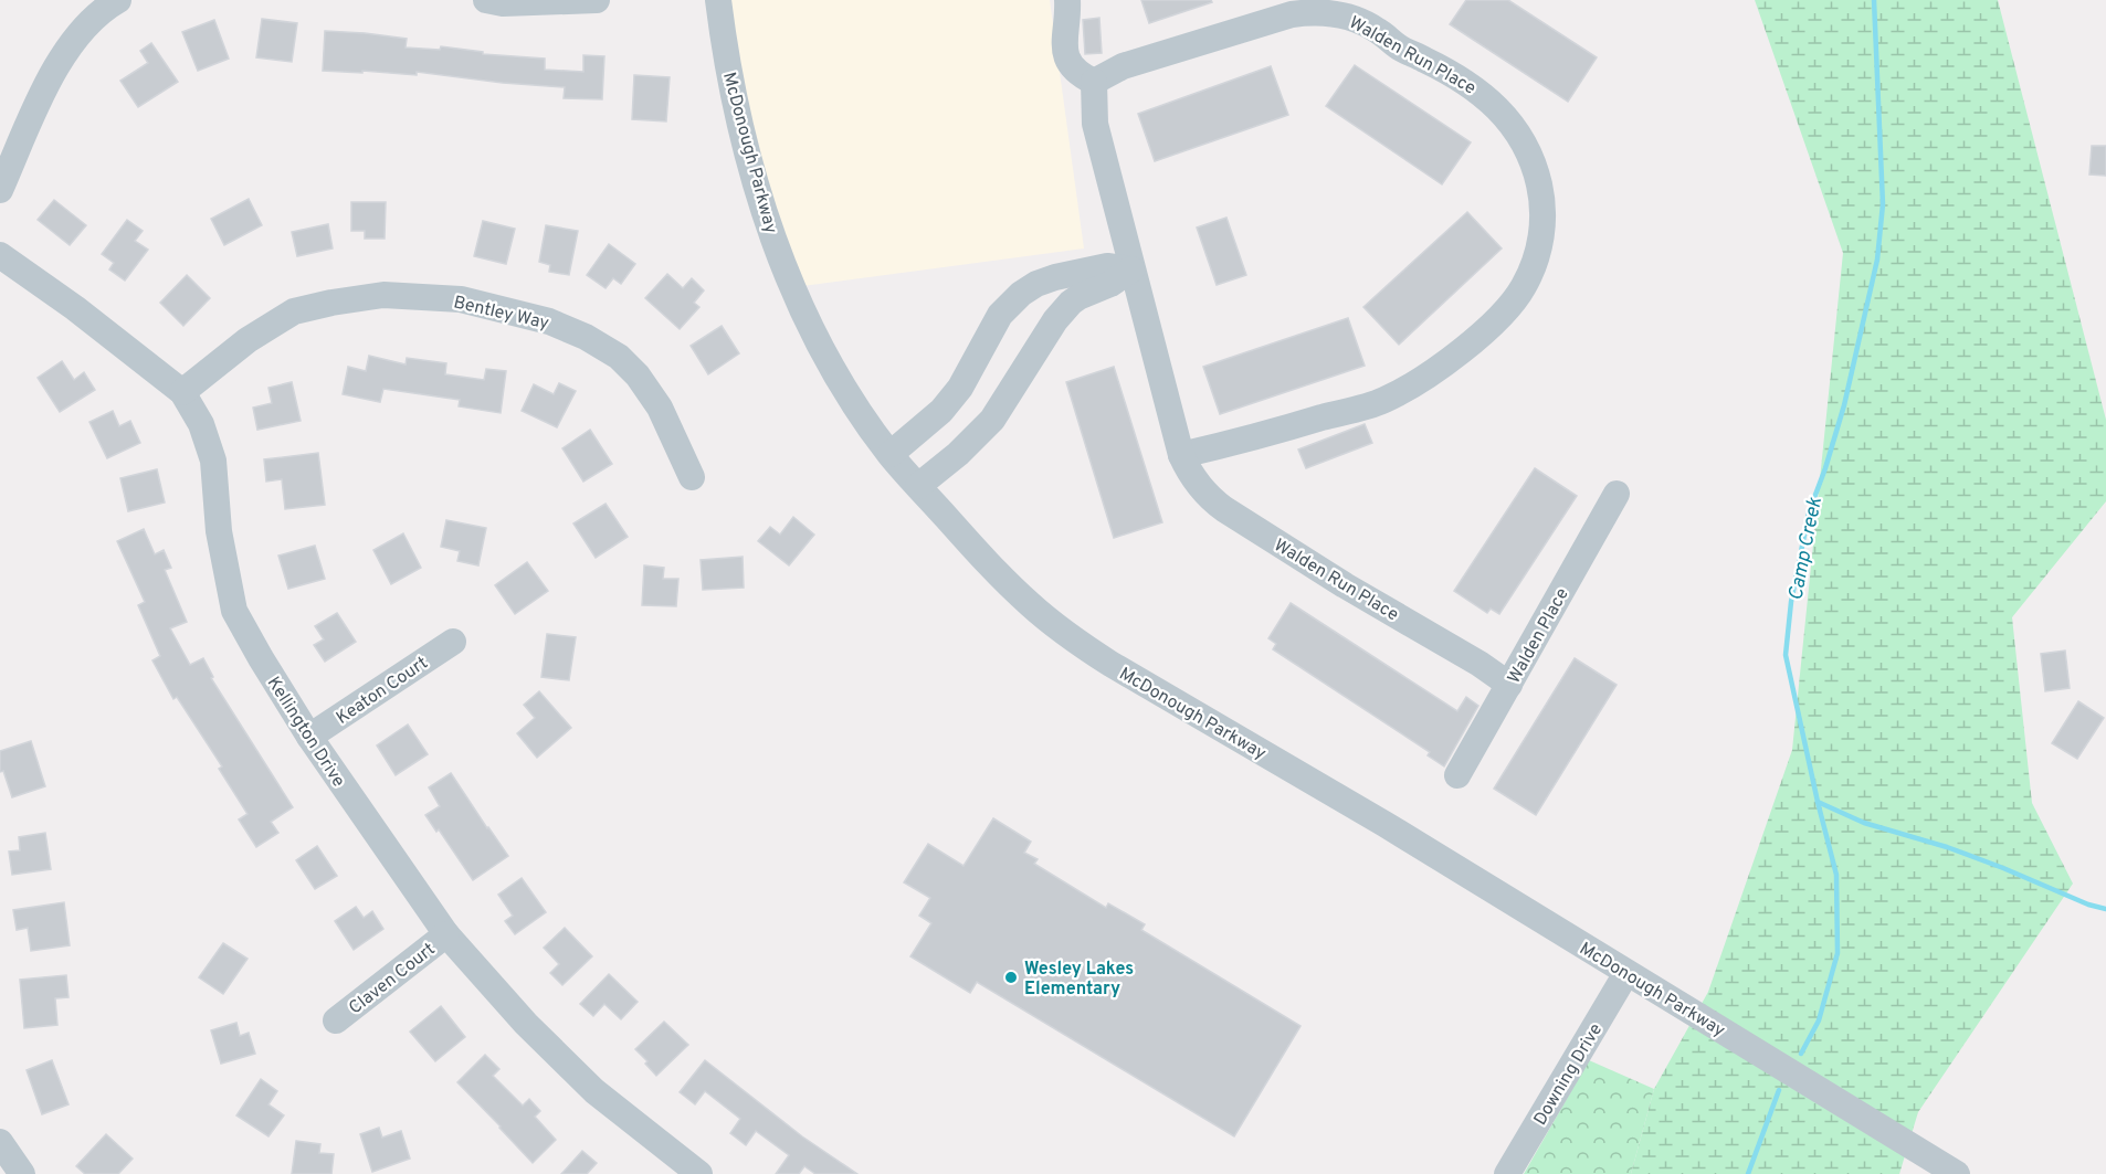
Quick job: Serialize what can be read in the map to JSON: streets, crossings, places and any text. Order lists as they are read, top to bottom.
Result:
{
  "streets": {
    "street": [
      "Walden Run Place",
      "McDonough Parkway",
      "Bentley Way",
      "Walden Place",
      "Keaton Court",
      "Kellington Drive",
      "Claven Court",
      "Downing Drive"
    ]
  },
  "crossings": [
    ["Walden Run Place", "Walden Place"],
    ["McDonough Parkway", "Downing Drive"],
    ["Bentley Way", "Kellington Drive"],
    ["Keaton Court", "Kellington Drive"],
    ["Kellington Drive", "Claven Court"]
  ],
  "water": ["Camp Creek"],
  "places": ["Wesley Lakes Elementary"]
}
